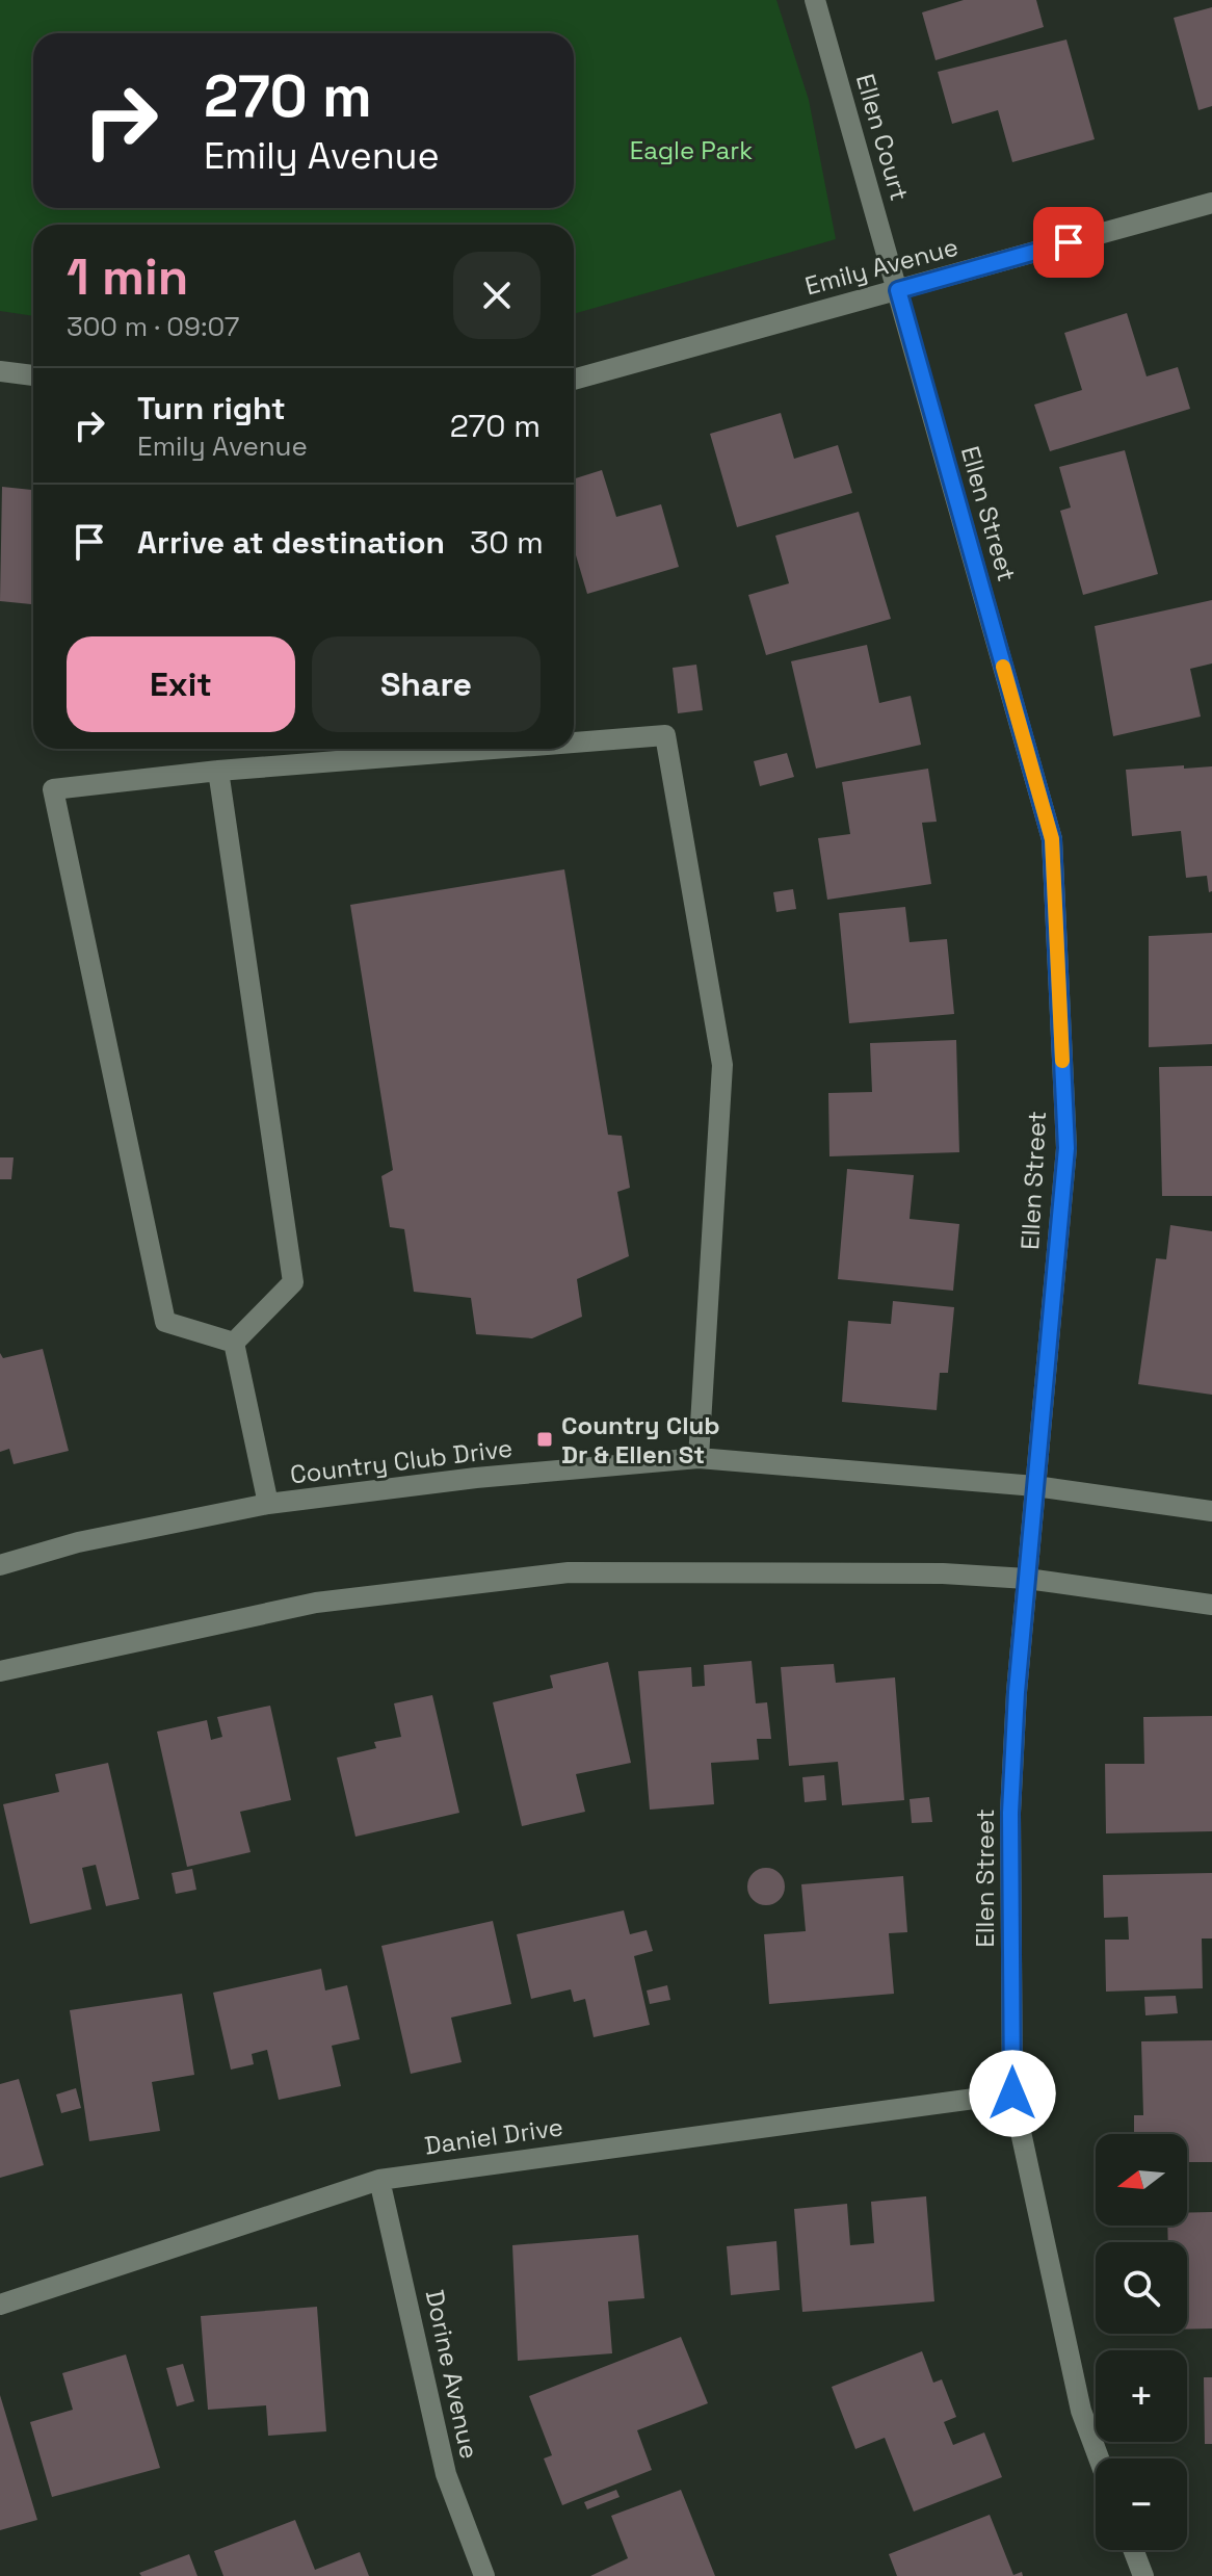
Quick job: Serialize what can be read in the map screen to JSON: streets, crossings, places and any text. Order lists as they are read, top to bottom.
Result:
{
  "streets": {
    "street": [
      "Ellen Court",
      "Emily Avenue",
      "Ellen Street",
      "Country Club Drive",
      "Daniel Drive",
      "Dorine Avenue"
    ]
  },
  "crossings": [
    ["Ellen Court", "Emily Avenue"],
    ["Ellen Court", "Ellen Street"],
    ["Emily Avenue", "Ellen Street"],
    ["Ellen Street", "Country Club Drive"],
    ["Ellen Street", "Daniel Drive"],
    ["Daniel Drive", "Dorine Avenue"]
  ],
  "parks": ["Eagle Park"],
  "places": {
    "transit": ["Country Club Dr & Ellen St"]
  },
  "north": "left",
  "page": {
    "turn": ["270 m", "Emily Avenue"],
    "heading": ["1 min", "300 m · 09:07"],
    "list": [
      {
        "name": "Turn right",
        "note": "Emily Avenue",
        "value": "270 m"
      },
      {
        "name": "Arrive at destination",
        "value": "30 m"
      }
    ],
    "buttons": ["Exit", "Share"],
    "map_buttons": ["+", "−"]
  }
}
